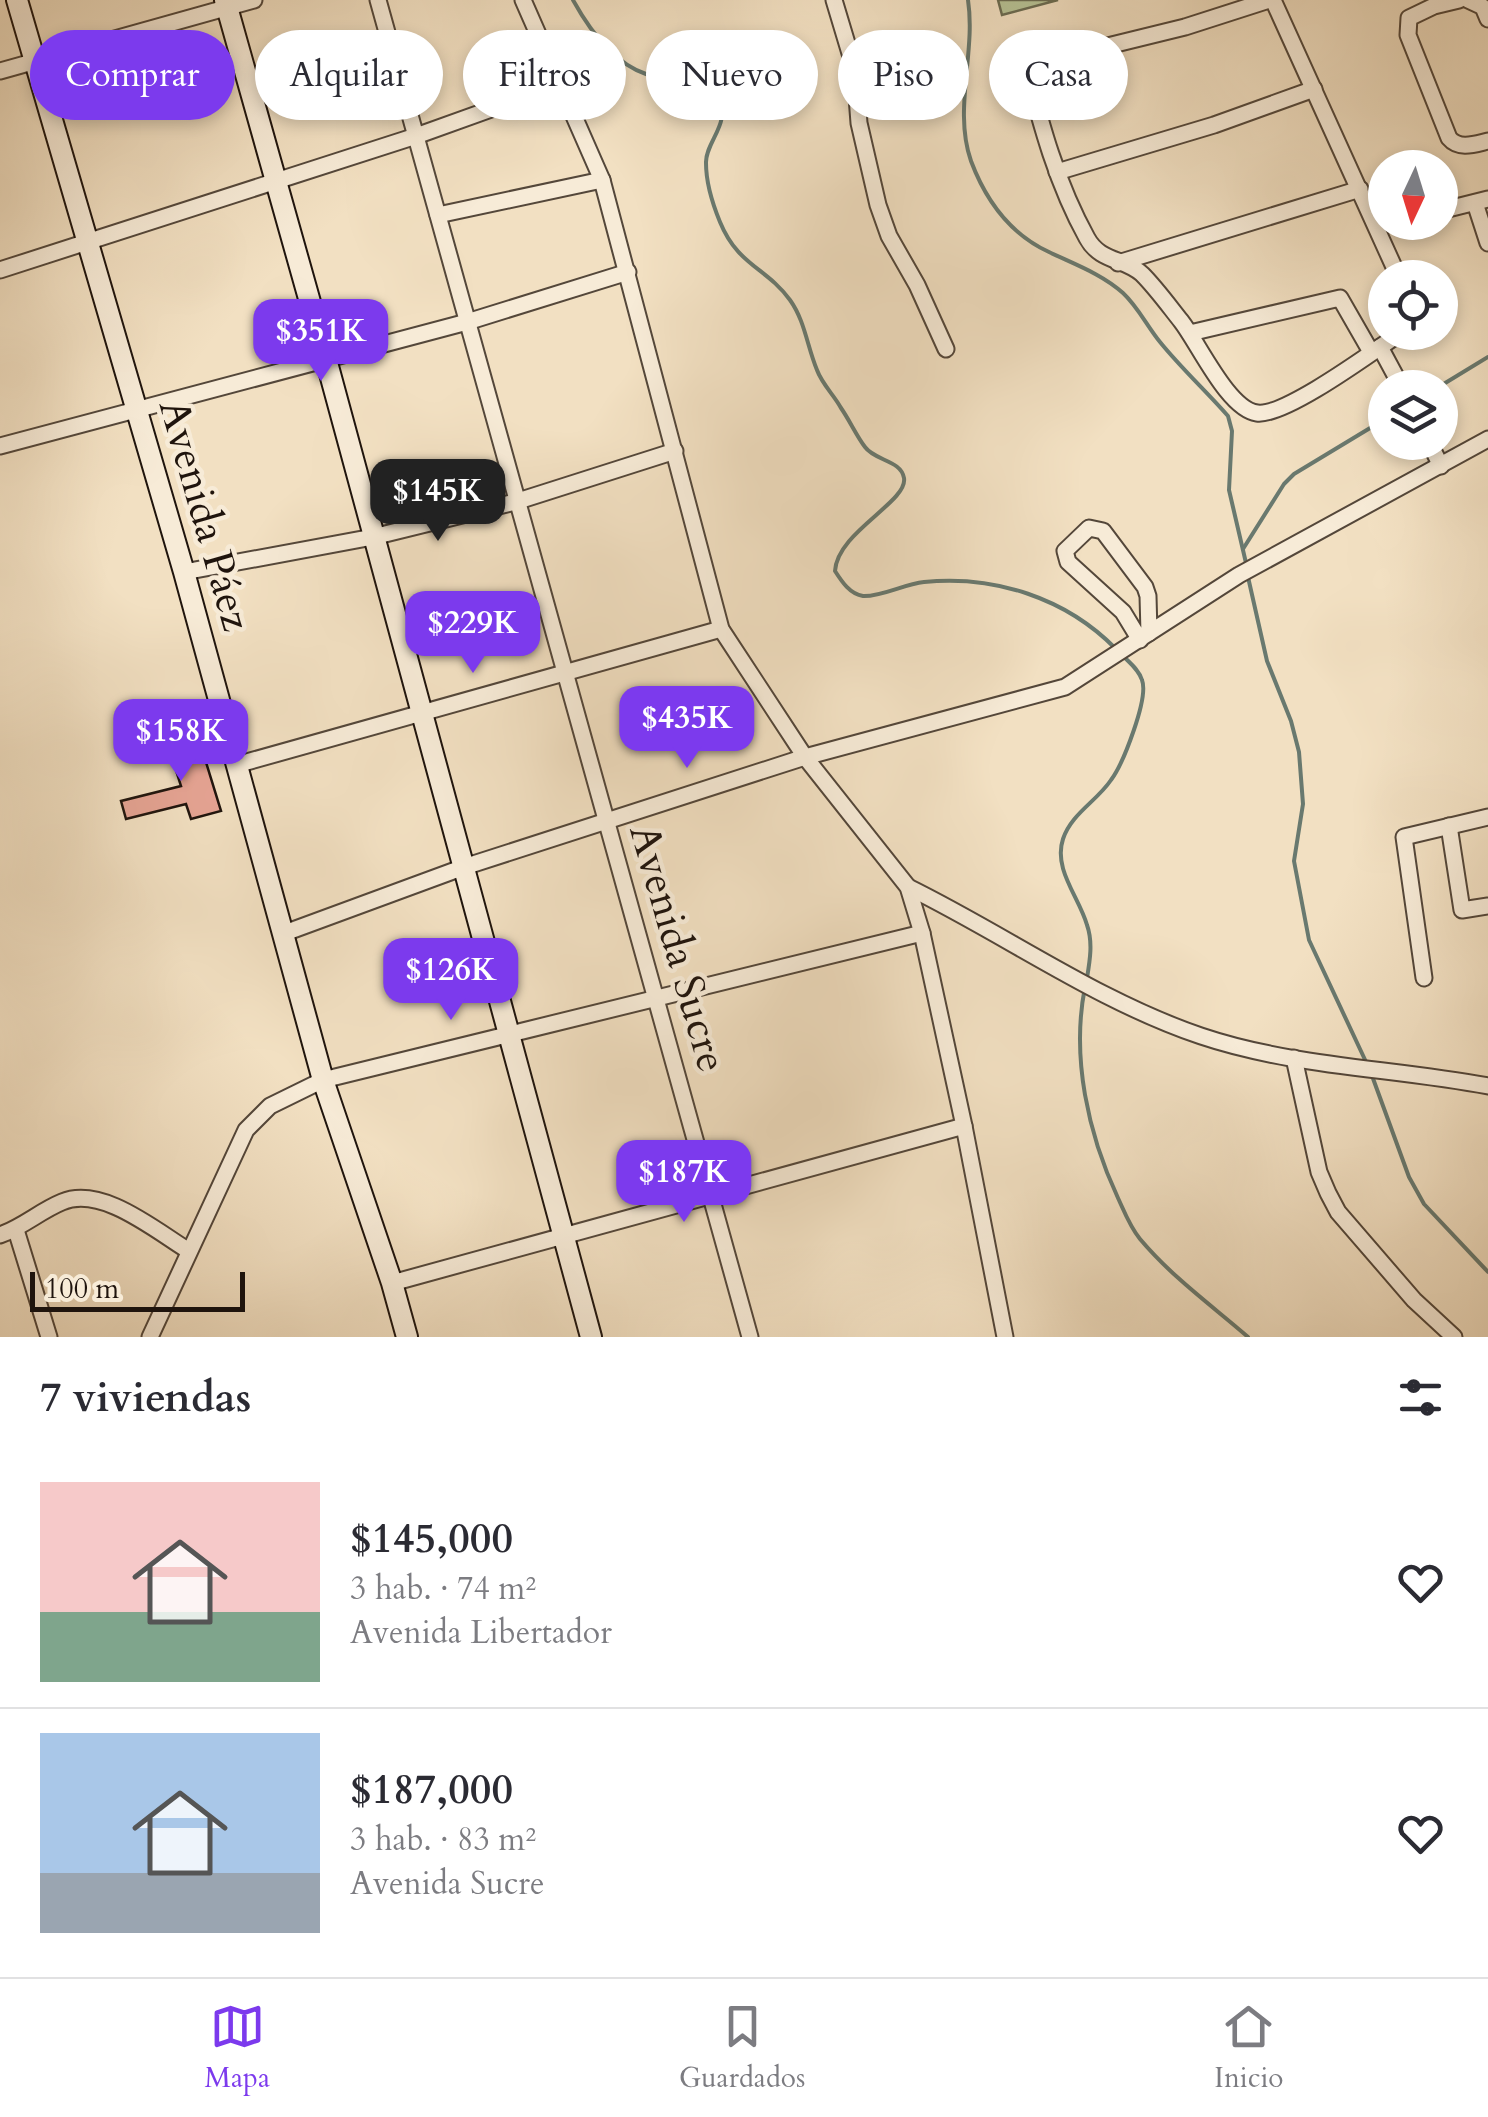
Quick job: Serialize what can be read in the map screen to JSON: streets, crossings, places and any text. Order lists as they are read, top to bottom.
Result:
{
  "streets": {
    "main road": ["Avenida Páez"],
    "street": ["Avenida Sucre"]
  },
  "scale_bar": "100 m",
  "north": "bottom",
  "page": {
    "chip": [
      "Comprar",
      "Alquilar",
      "Filtros",
      "Nuevo",
      "Piso",
      "Casa"
    ],
    "price": [
      "$351K",
      "$145K",
      "$229K",
      "$435K",
      "$158K",
      "$126K",
      "$187K"
    ],
    "scale": "100 m",
    "heading": "7 viviendas",
    "list": [
      {
        "name": "$145,000",
        "note": "3 hab. · 74 m² · Avenida Libertador"
      },
      {
        "name": "$187,000",
        "note": "3 hab. · 83 m² · Avenida Sucre"
      }
    ],
    "tabs": ["Mapa", "Guardados", "Inicio"]
  }
}
